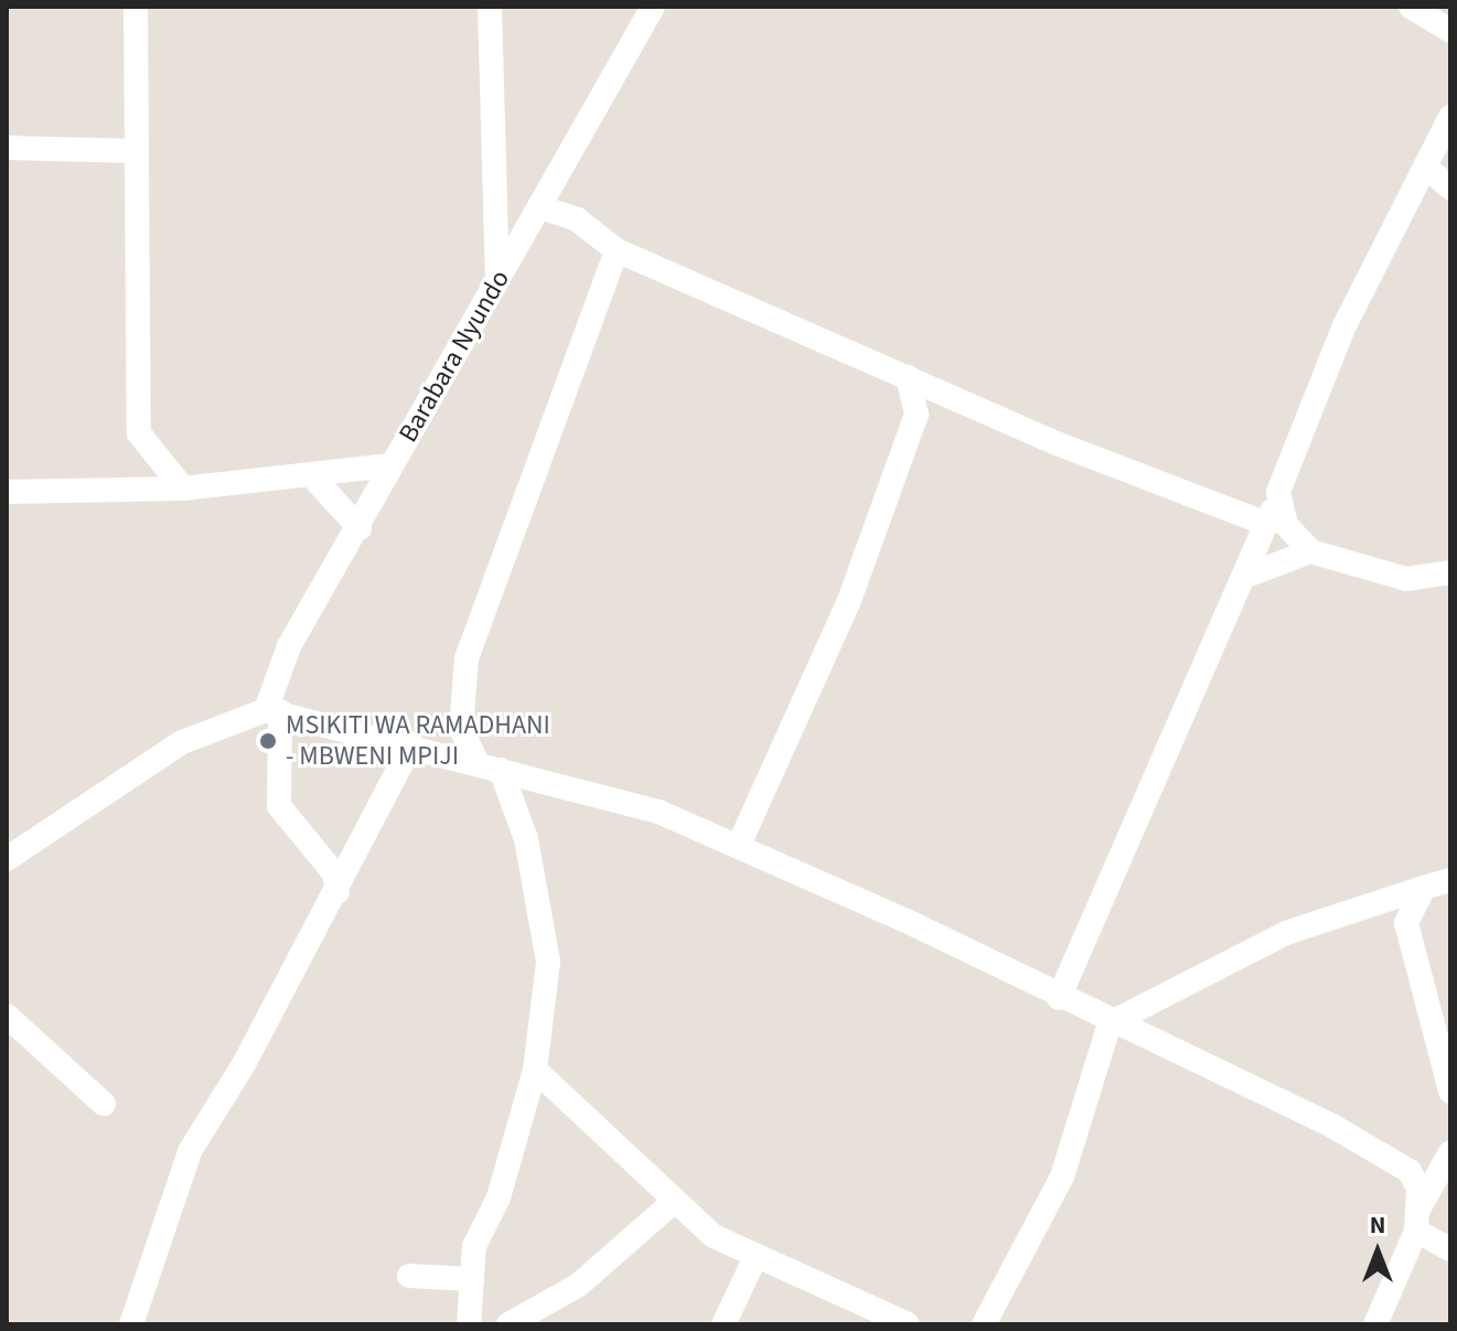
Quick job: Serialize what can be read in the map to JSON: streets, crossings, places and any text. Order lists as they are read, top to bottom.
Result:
{
  "streets": {
    "street": ["Barabara Nyundo"]
  },
  "places": ["MSIKITI WA RAMADHANI - MBWENI MPIJI"],
  "north": "top"
}
